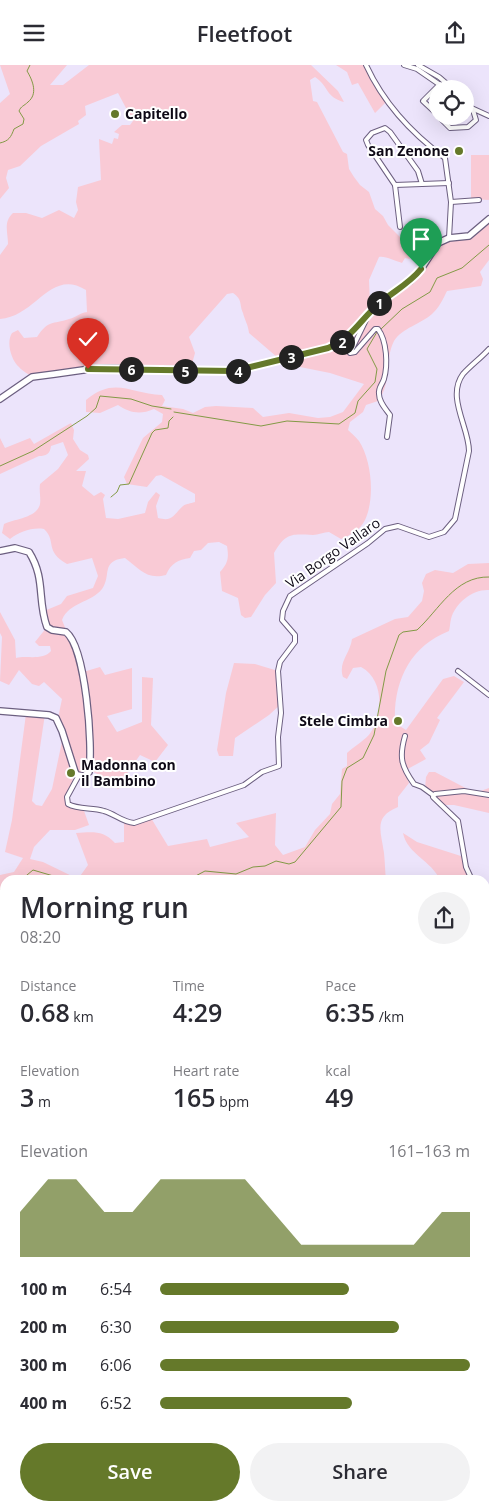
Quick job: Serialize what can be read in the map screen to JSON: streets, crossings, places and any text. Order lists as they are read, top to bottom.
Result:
{
  "streets": {
    "street": ["Via Borgo Vallaro"]
  },
  "places": [
    "Capitello",
    "San Zenone",
    "Stele Cimbra",
    "Madonna con il Bambino"
  ],
  "page": {
    "header": "Fleetfoot",
    "pins": [
      "1",
      "2",
      "3",
      "6",
      "4",
      "5"
    ],
    "heading": ["Morning run", "08:20"],
    "stats": [
      ["Distance", "0.68 km"],
      ["Time", "4:29"],
      ["Pace", "6:35 /km"],
      ["Elevation", "3 m"],
      ["Heart rate", "165 bpm"],
      ["kcal", "49"]
    ],
    "chart": ["Elevation", "161–163 m"],
    "list": [
      {
        "name": "100 m",
        "note": "6:54"
      },
      {
        "name": "200 m",
        "note": "6:30"
      },
      {
        "name": "300 m",
        "note": "6:06"
      },
      {
        "name": "400 m",
        "note": "6:52"
      }
    ],
    "buttons": ["Save", "Share"]
  }
}
